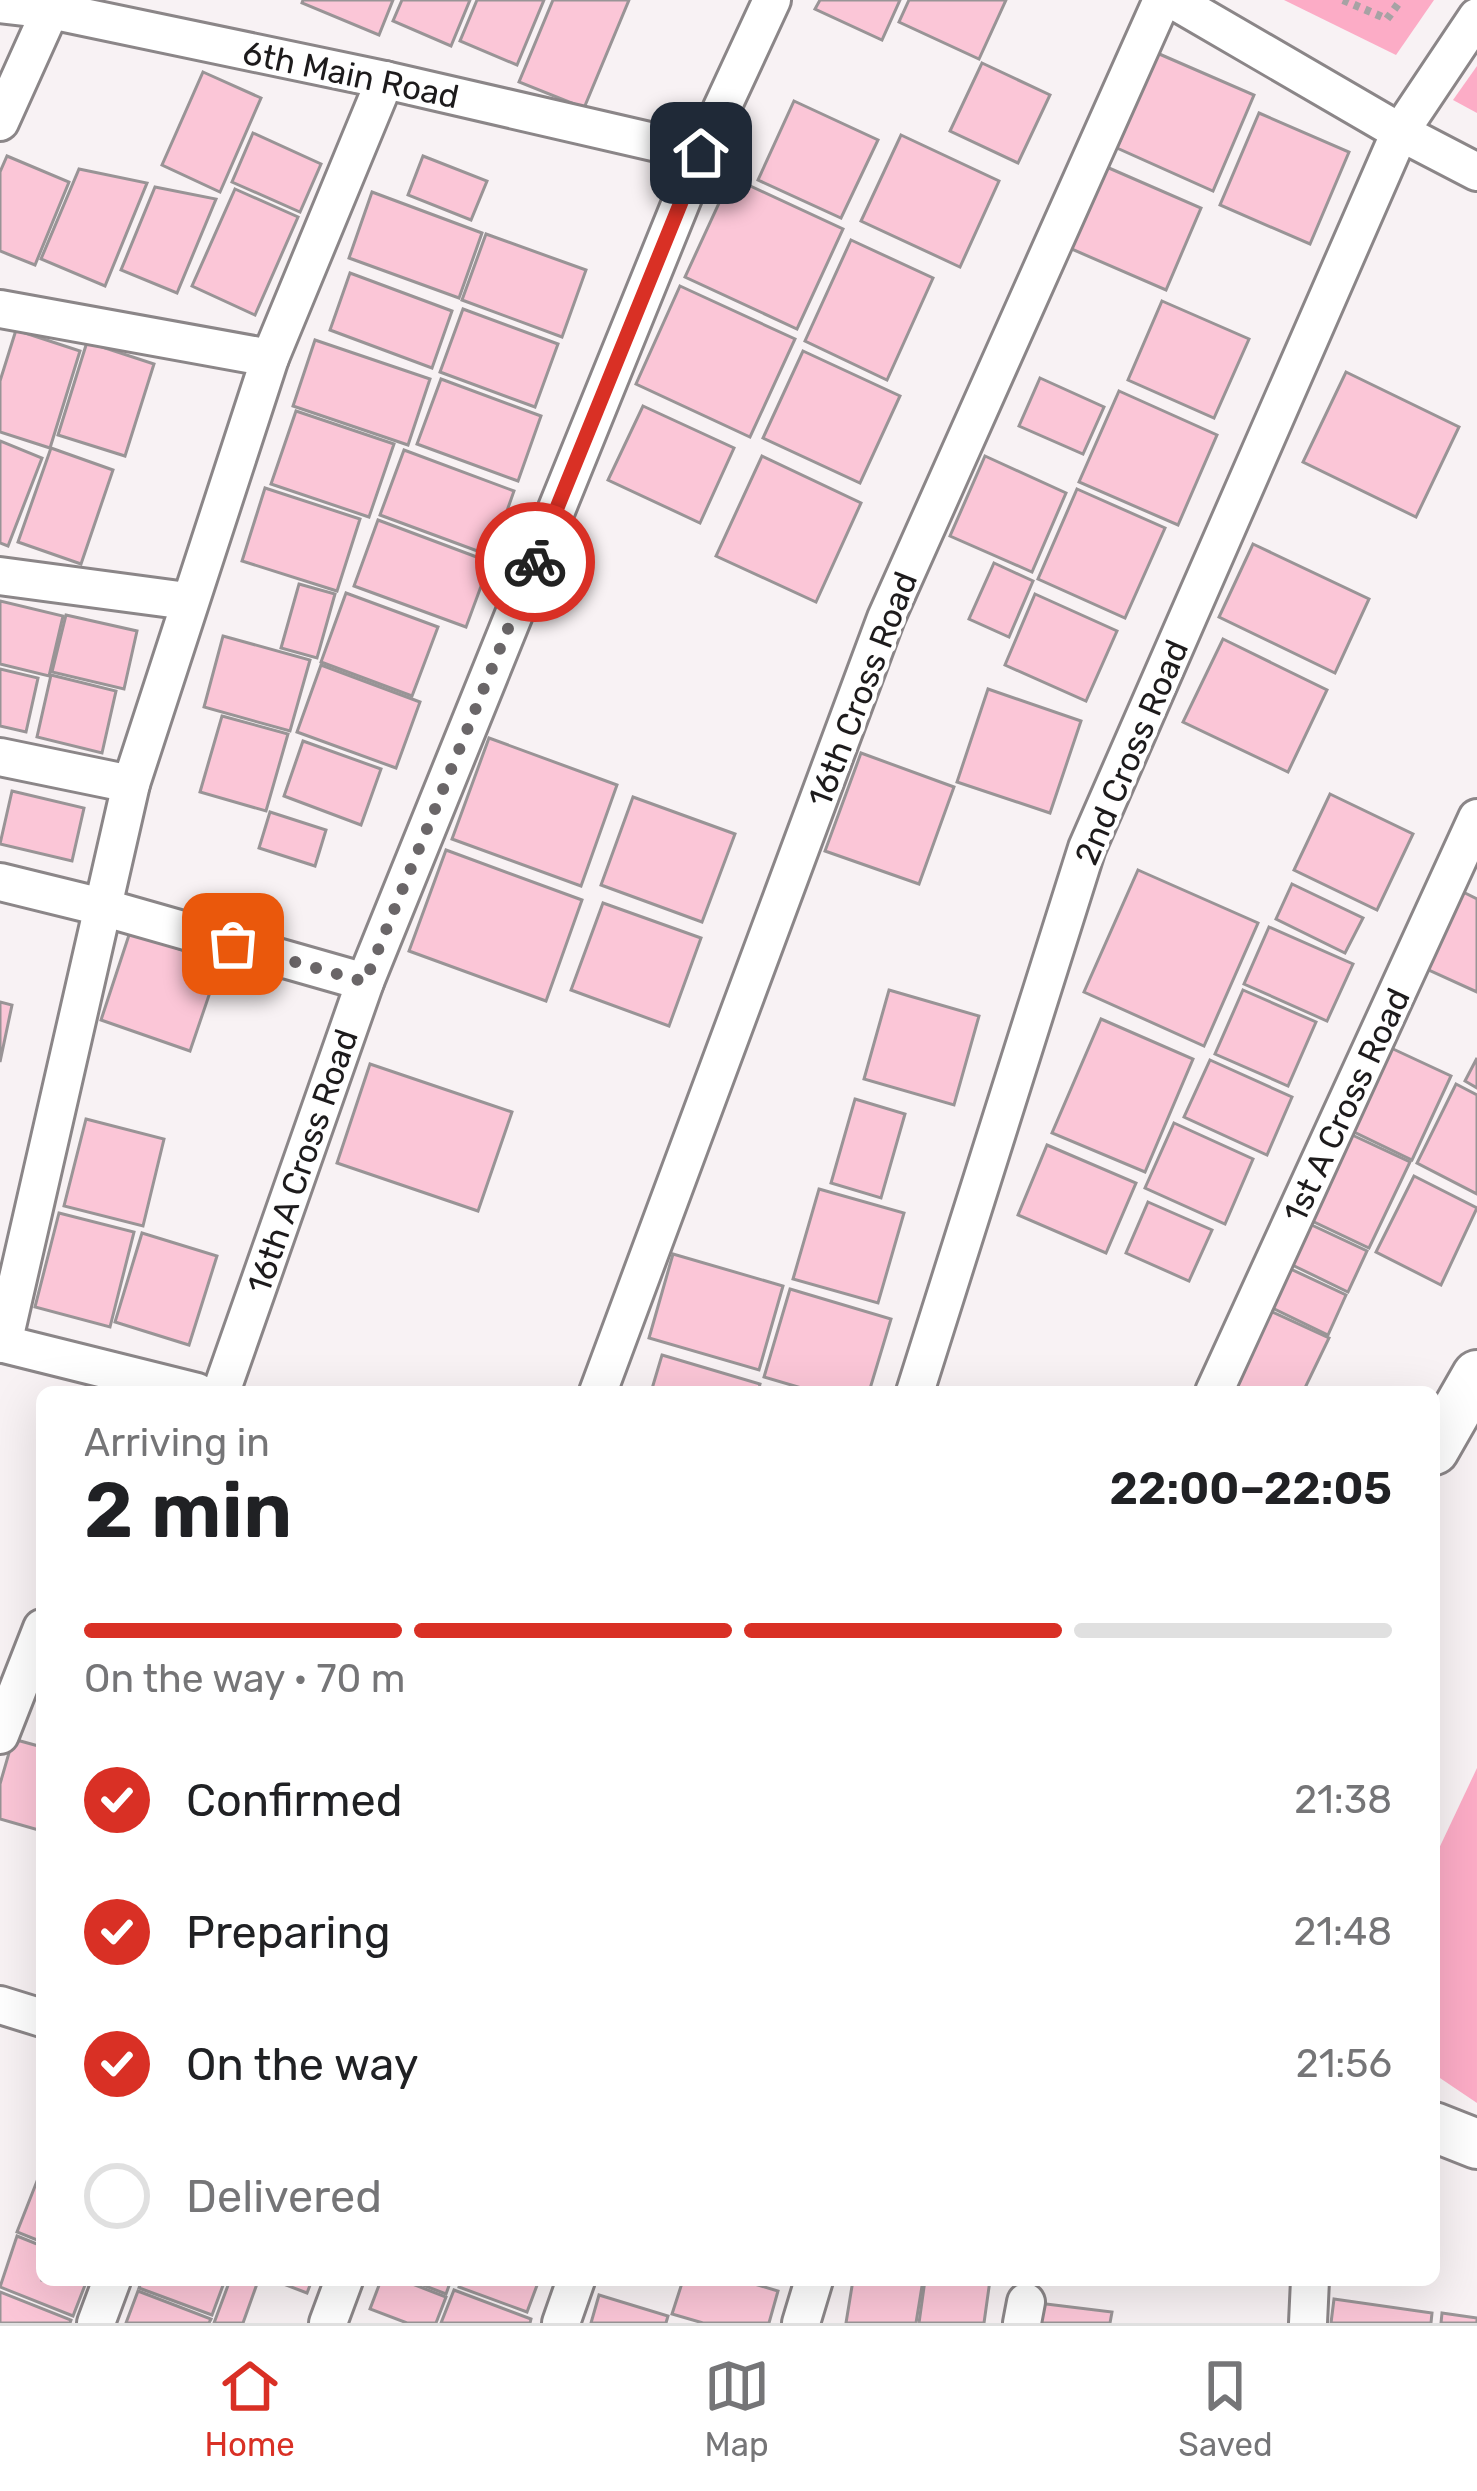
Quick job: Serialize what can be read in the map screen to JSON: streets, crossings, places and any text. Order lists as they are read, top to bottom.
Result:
{
  "streets": {
    "street": [
      "6th Main Road",
      "16th Cross Road",
      "2nd Cross Road",
      "1st A Cross Road",
      "16th A Cross Road"
    ]
  },
  "crossings": [
    ["6th Main Road", "16th A Cross Road"]
  ],
  "page": {
    "heading": ["2 min", "Arriving in", "22:00–22:05"],
    "bar": "On the way · 70 m",
    "list": [
      ["Confirmed", "21:38"],
      ["Preparing", "21:48"],
      ["On the way", "21:56"],
      "Delivered"
    ],
    "tabs": ["Home", "Map", "Saved"]
  }
}
